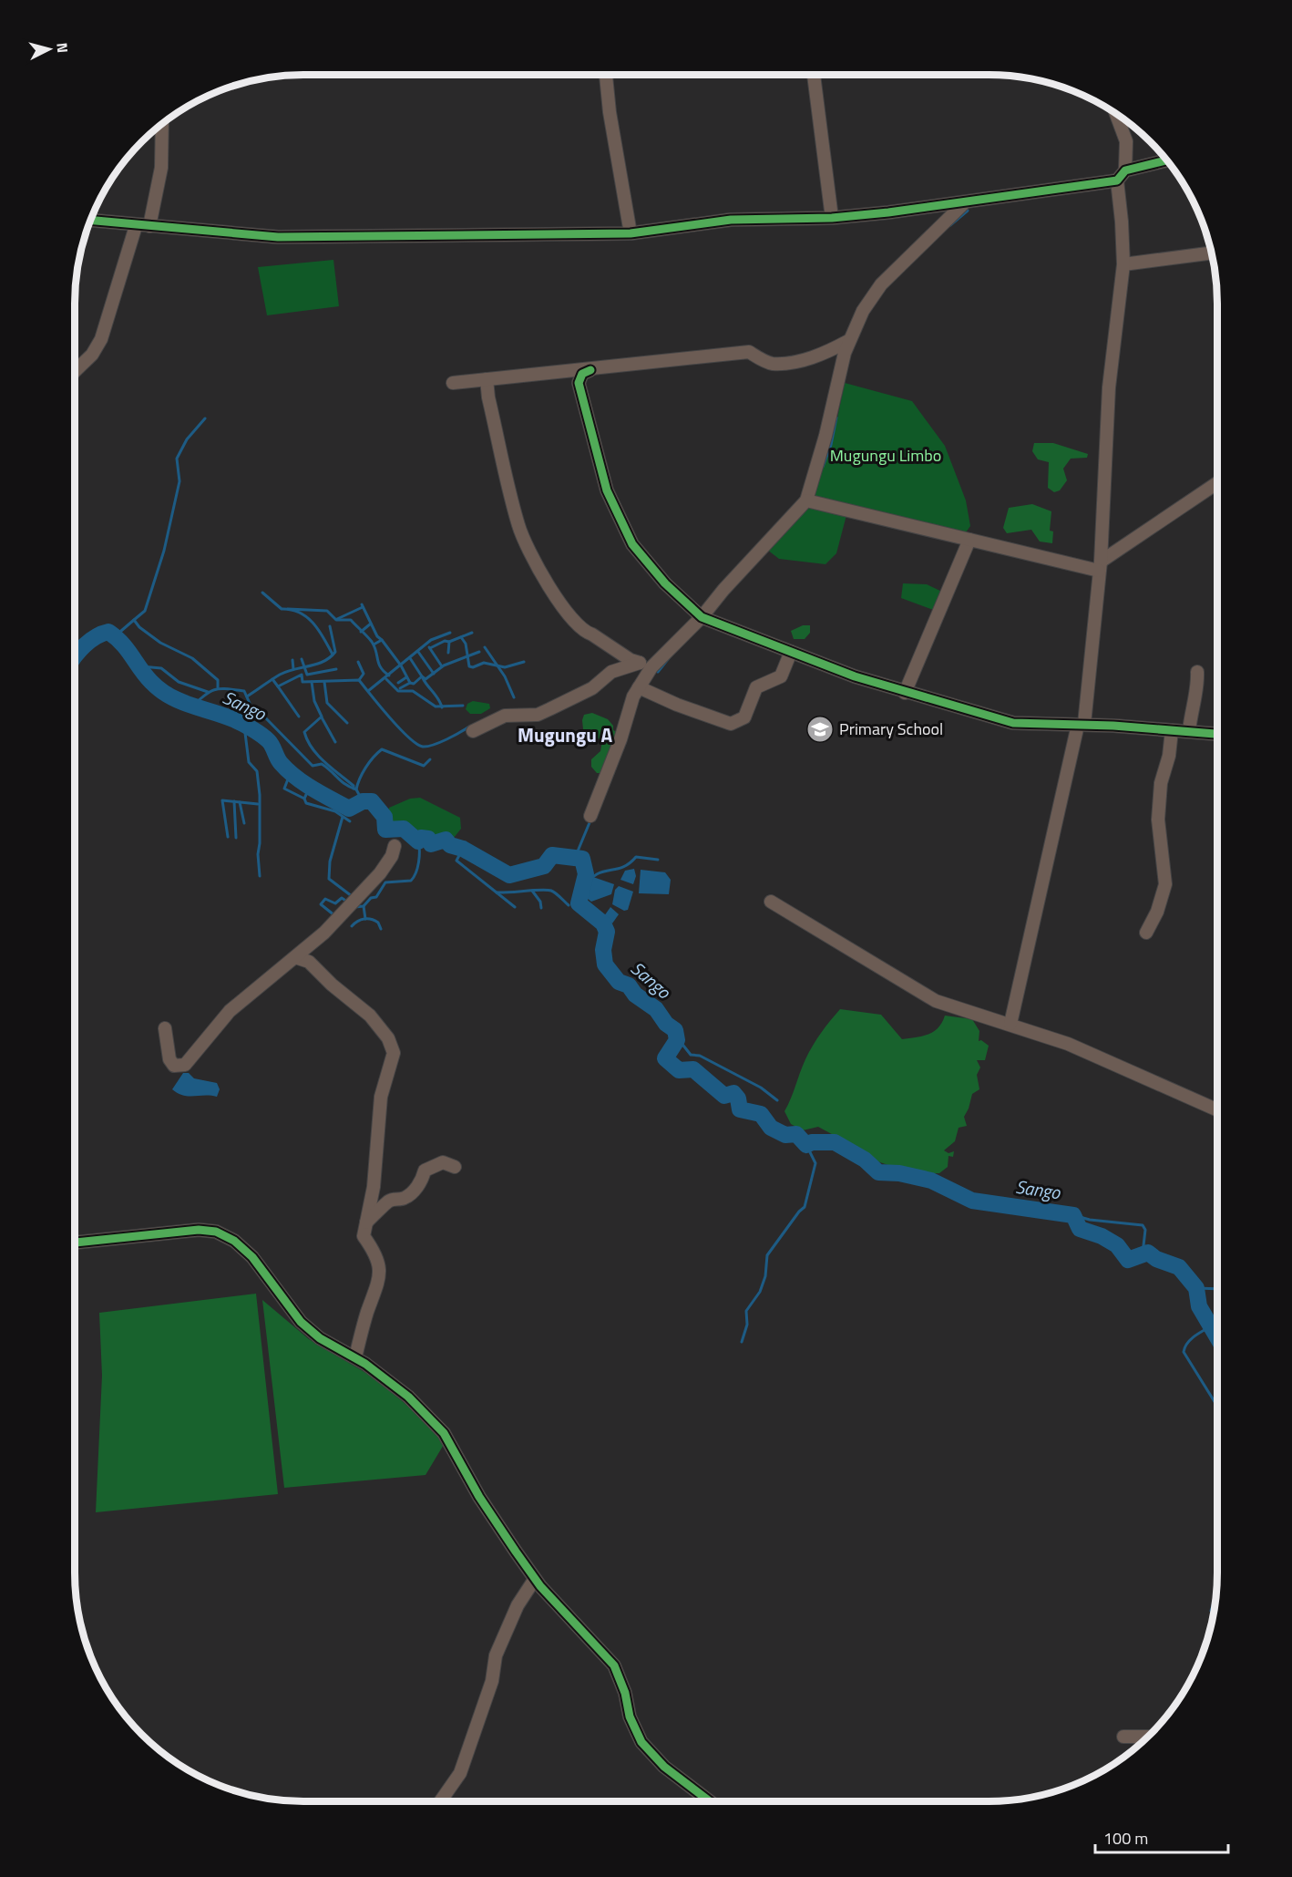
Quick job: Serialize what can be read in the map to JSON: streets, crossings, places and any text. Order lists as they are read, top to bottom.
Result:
{
  "districts": ["Mugungu A"],
  "water": ["Sango"],
  "parks": ["Mugungu Limbo"],
  "places": {
    "school or university": ["Primary School"]
  },
  "scale_bar": "100 m",
  "north": "right"
}
